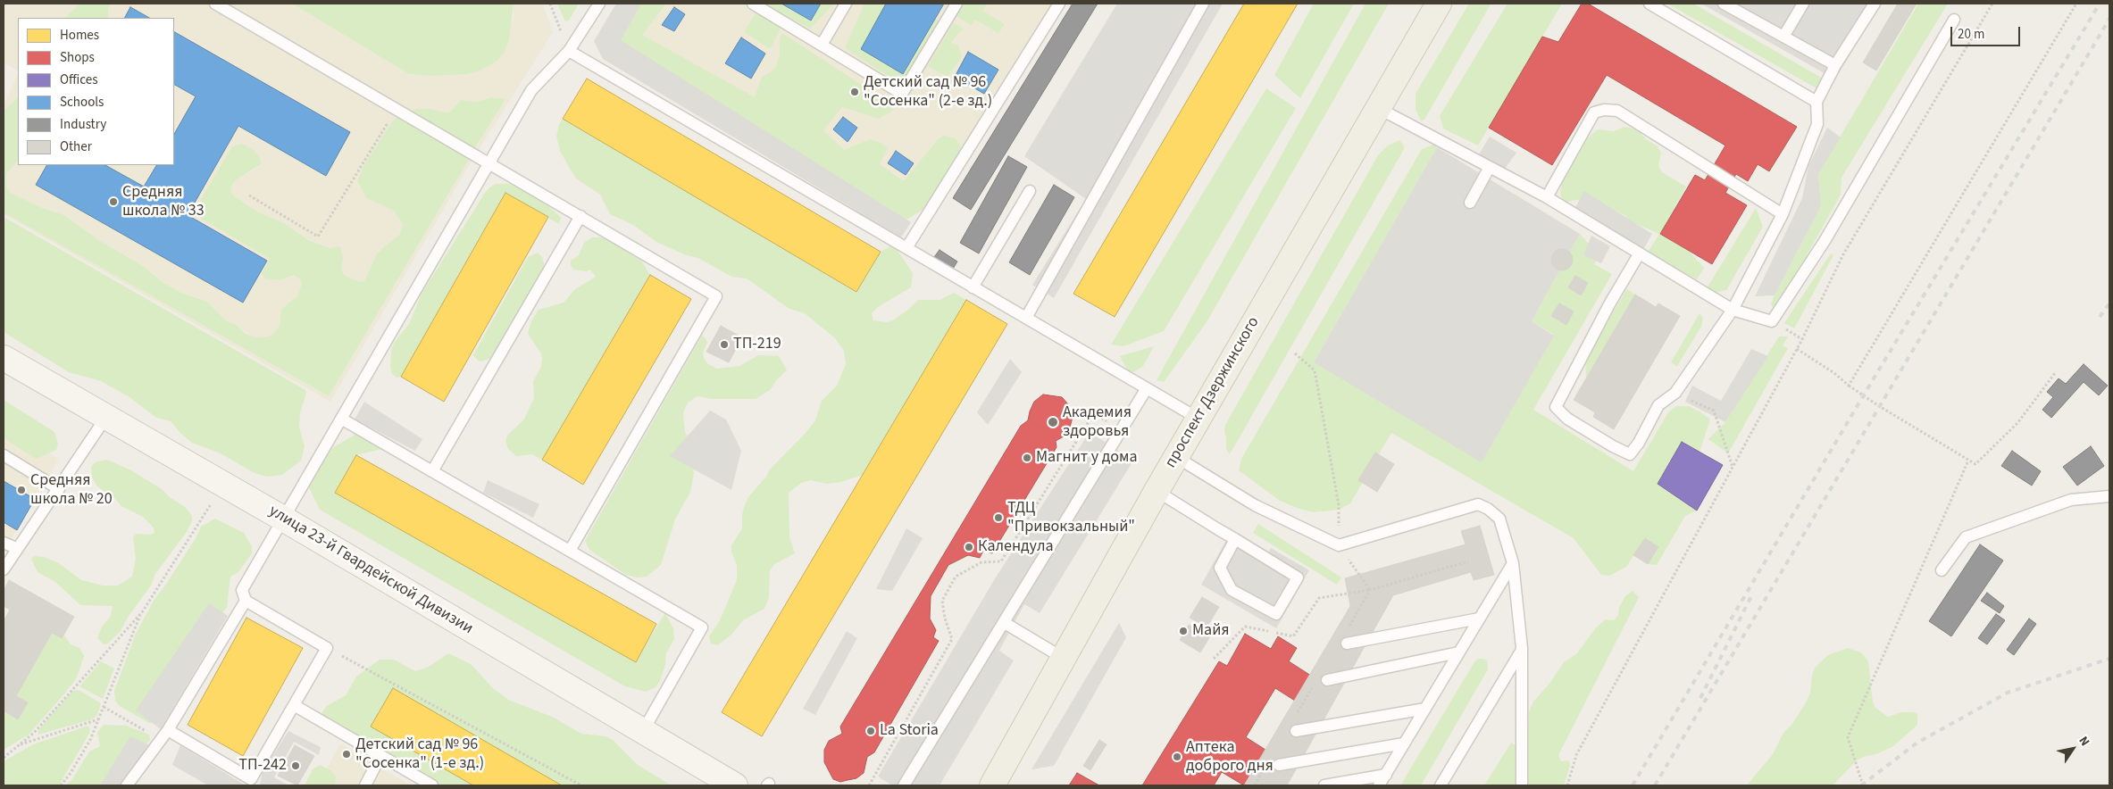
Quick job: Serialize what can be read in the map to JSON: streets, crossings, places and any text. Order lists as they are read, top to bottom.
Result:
{
  "streets": {
    "main road": ["проспект Дзержинского"],
    "street": ["улица 23-й Гвардейской Дивизии"]
  },
  "places": [
    "Детский сад № 96 \"Сосенка\" (2-е зд.)",
    "Средняя школа № 33",
    "ТП-219",
    "Академия здоровья",
    "Магнит у дома",
    "Средняя школа № 20",
    "ТДЦ \"Привокзальный\"",
    "Календула",
    "Майя",
    "La Storia",
    "Детский сад № 96 \"Сосенка\" (1-е зд.)",
    "Аптека доброго дня",
    "ТП-242"
  ],
  "legend": [
    "Homes",
    "Shops",
    "Offices",
    "Schools",
    "Industry",
    "Other"
  ],
  "scale_bar": "20 m",
  "north": "top right"
}
